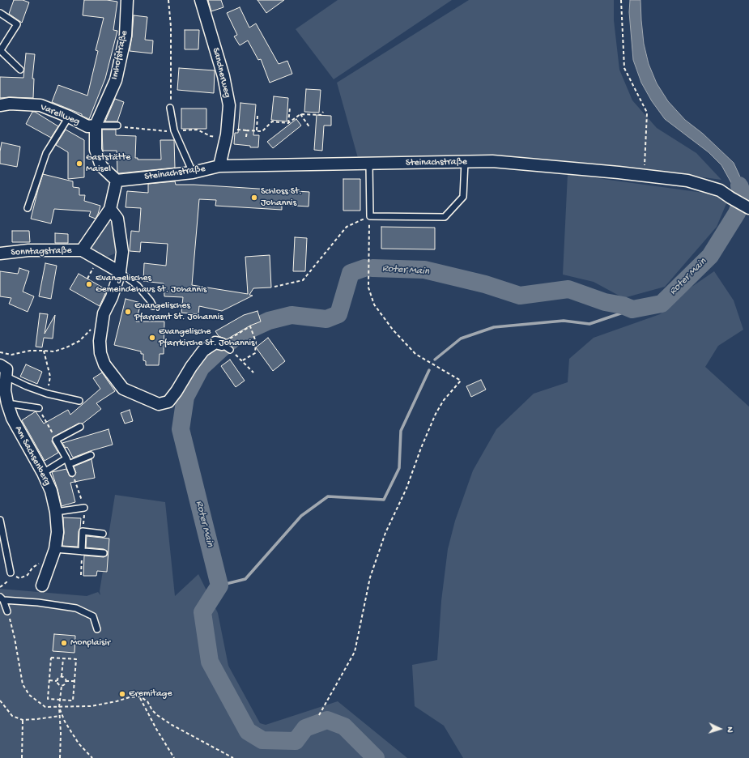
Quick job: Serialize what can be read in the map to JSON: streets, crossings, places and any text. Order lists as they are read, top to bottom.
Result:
{
  "streets": {
    "street": [
      "Imhofstraße",
      "Sandnerweg",
      "Varellweg",
      "Steinachstraße",
      "Sonntagstraße",
      "Am Sachsenberg"
    ]
  },
  "crossings": [
    ["Imhofstraße", "Varellweg"],
    ["Sandnerweg", "Steinachstraße"]
  ],
  "water": ["Roter Main"],
  "places": [
    "Gaststätte Maisel",
    "Schloss St. Johannis",
    "Evangelisches Gemeindehaus St. Johannis",
    "Evangelisches Pfarramt St. Johannis",
    "Evangelische Pfarrkirche St. Johannis",
    "Monplaisir",
    "Eremitage"
  ],
  "north": "right"
}
